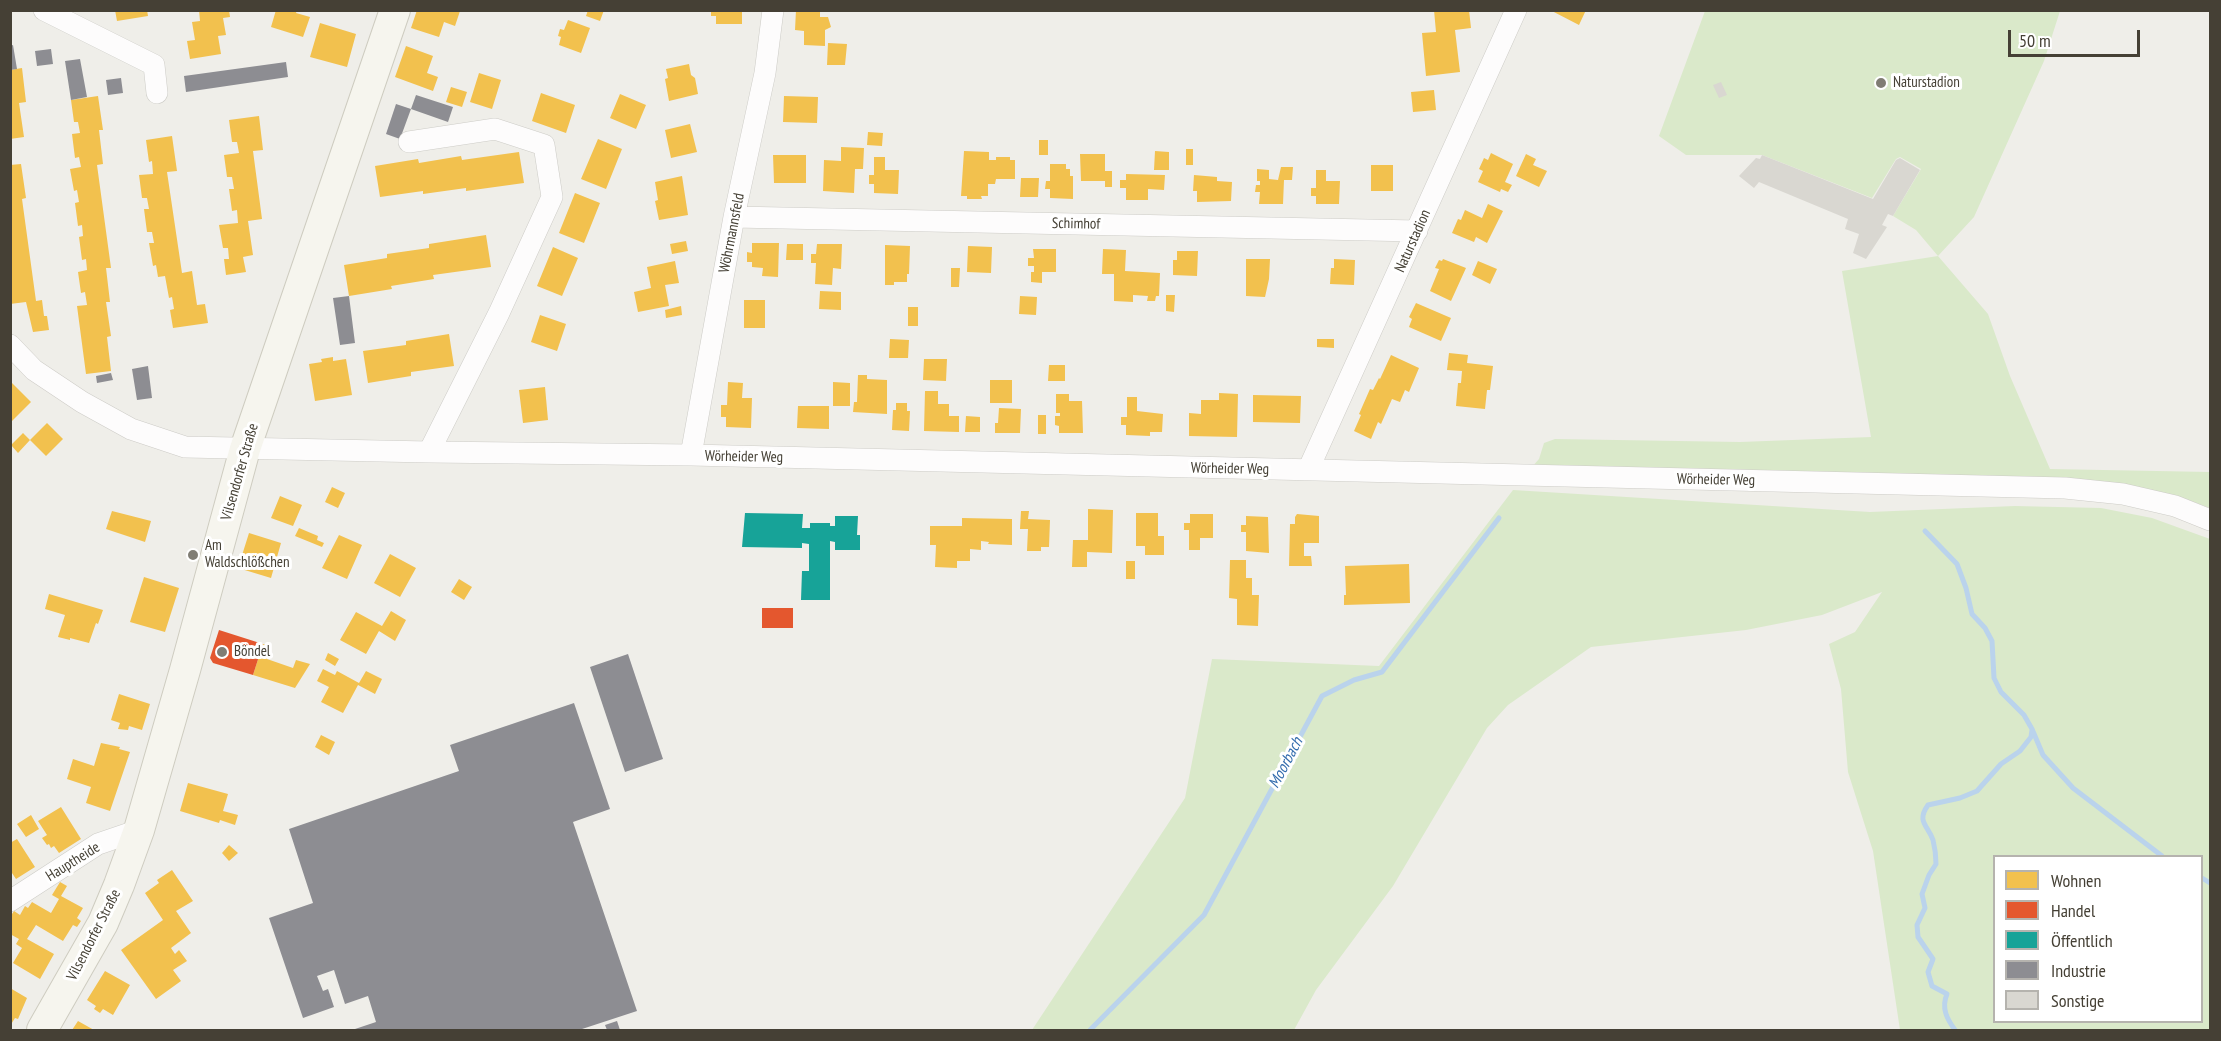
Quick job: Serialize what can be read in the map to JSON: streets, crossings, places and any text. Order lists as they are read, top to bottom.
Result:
{
  "streets": {
    "main road": ["Vilsendorfer Straße"],
    "street": [
      "Schimhof",
      "Wöhrmannsfeld",
      "Naturstadion",
      "Wörheider Weg",
      "Hauptheide"
    ]
  },
  "crossings": [
    ["Schimhof", "Wöhrmannsfeld"],
    ["Schimhof", "Naturstadion"],
    ["Wöhrmannsfeld", "Wörheider Weg"],
    ["Naturstadion", "Wörheider Weg"],
    ["Wörheider Weg", "Vilsendorfer Straße"],
    ["Vilsendorfer Straße", "Hauptheide"]
  ],
  "water": ["Moorbach"],
  "places": ["Naturstadion", "Am Waldschlößchen", "Böndel"],
  "legend": [
    "Wohnen",
    "Handel",
    "Öffentlich",
    "Industrie",
    "Sonstige"
  ],
  "scale_bar": "50 m"
}
